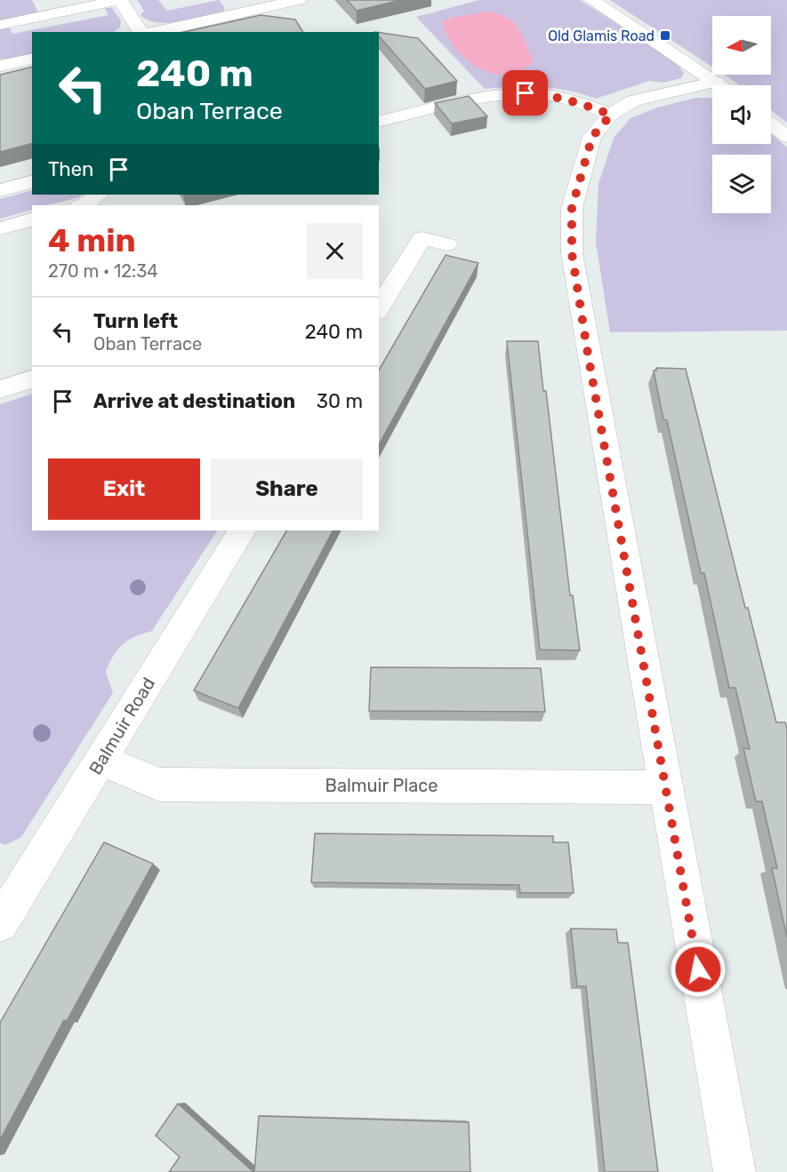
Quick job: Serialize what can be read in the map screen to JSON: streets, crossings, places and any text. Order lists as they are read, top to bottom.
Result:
{
  "streets": {
    "street": ["Balmuir Road", "Balmuir Place"]
  },
  "crossings": [
    ["Balmuir Road", "Balmuir Place"]
  ],
  "places": {
    "transit": ["Old Glamis Road"]
  },
  "north": "left",
  "page": {
    "turn": ["240 m", "Oban Terrace"],
    "then": "Then",
    "heading": ["4 min", "270 m · 12:34"],
    "list": [
      {
        "name": "Turn left",
        "note": "Oban Terrace",
        "value": "240 m"
      },
      {
        "name": "Arrive at destination",
        "value": "30 m"
      }
    ],
    "buttons": ["Exit", "Share"]
  }
}
